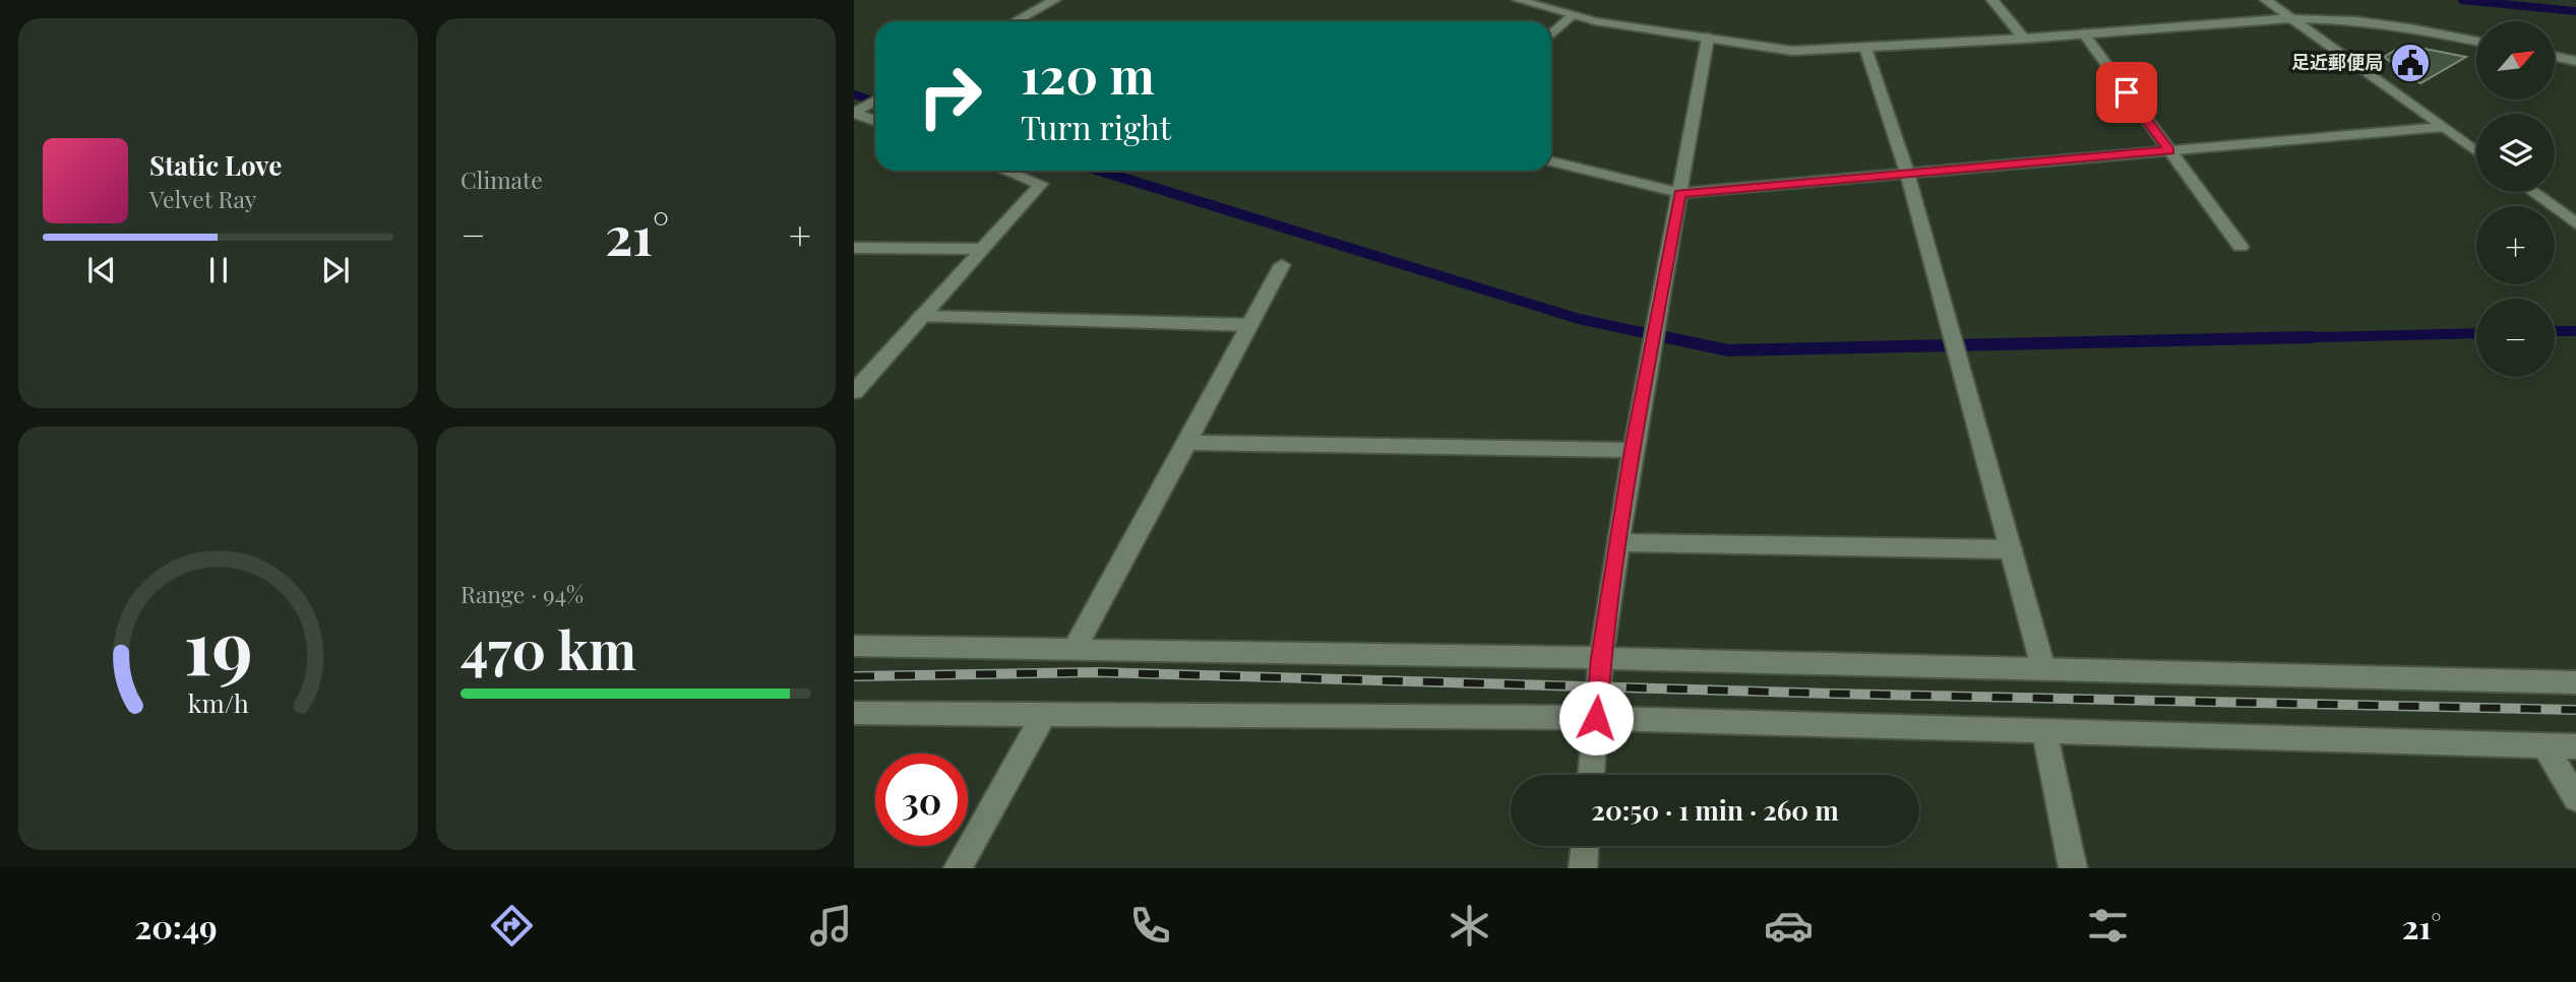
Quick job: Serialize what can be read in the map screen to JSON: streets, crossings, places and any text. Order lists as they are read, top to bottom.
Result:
{
  "places": {
    "public building": ["足近郵便局"]
  },
  "north": "top right",
  "page": {
    "tile": [
      "Climate",
      ["Range · 94%", "470 km"]
    ],
    "map_buttons": ["+", "−"],
    "turn": ["120 m", "Turn right"],
    "song": ["Static Love", "Velvet Ray"],
    "heat": ["−", "21°", "+"],
    "limit": "30",
    "trip": "20:50 · 1 min · 260 m",
    "tabs": ["20:49", "21°"],
    "gauge": ["19", "km/h"]
  }
}
